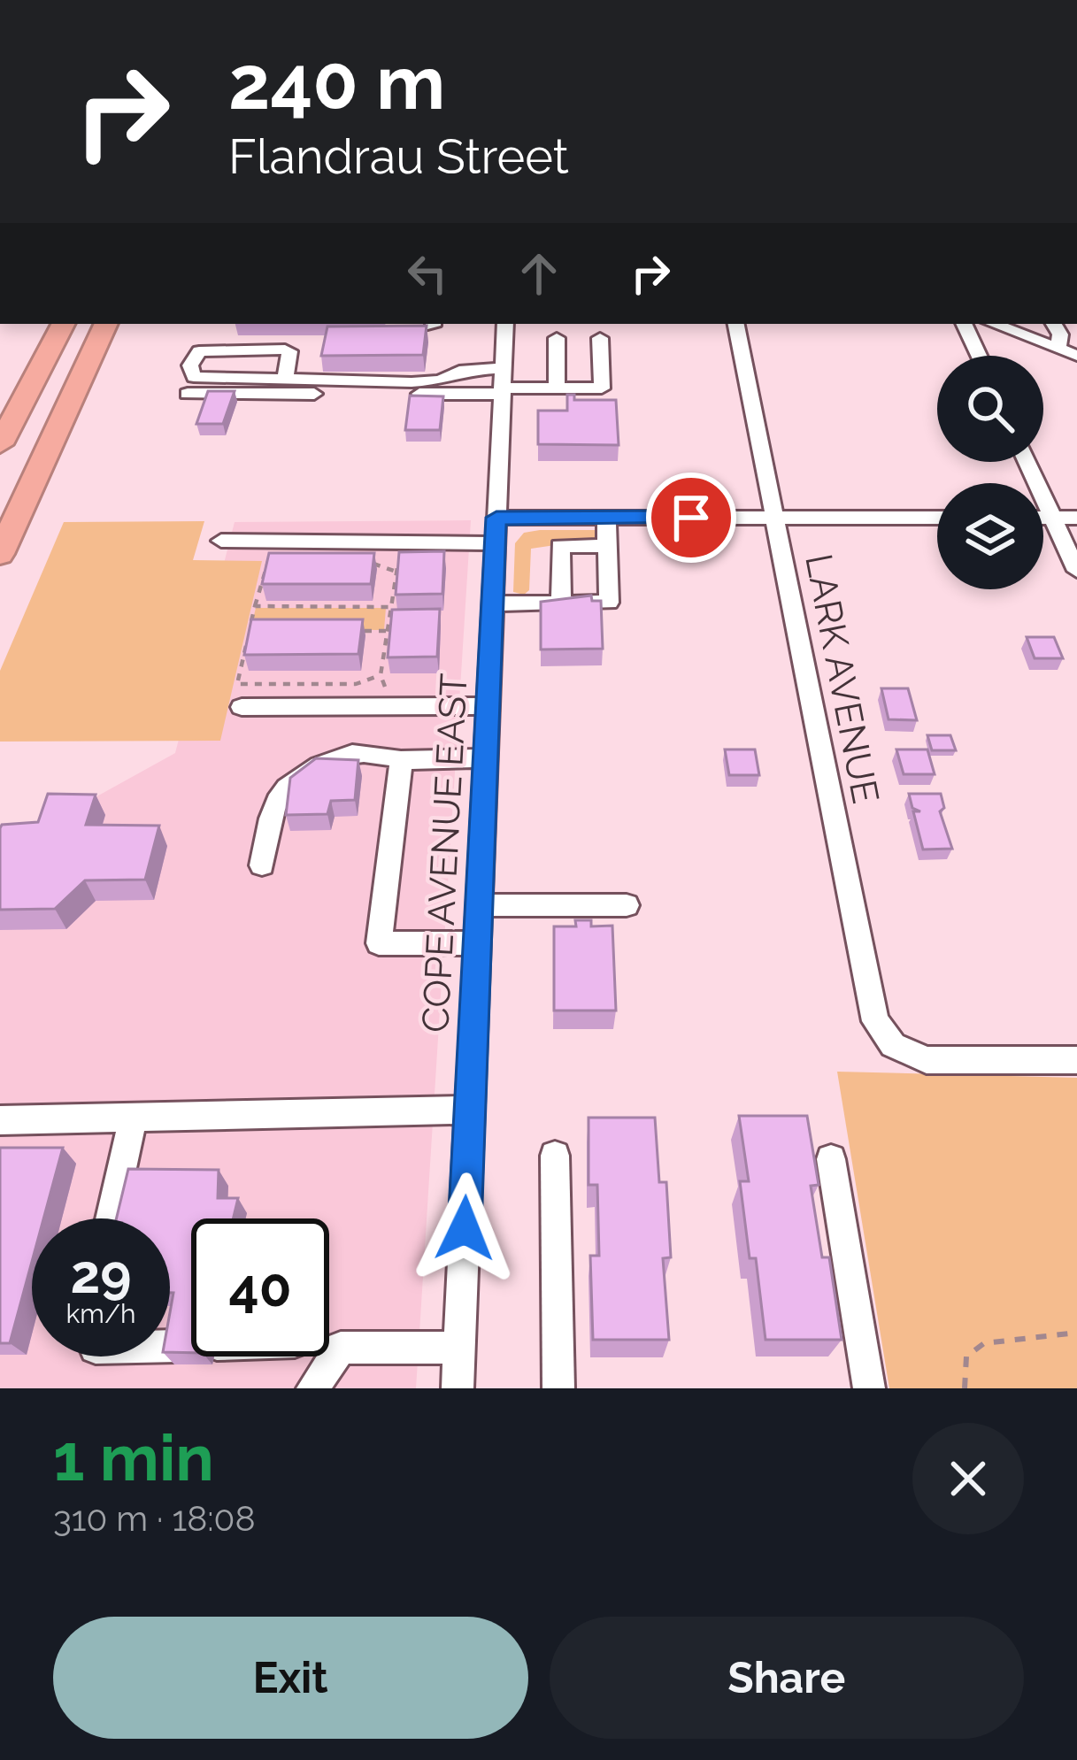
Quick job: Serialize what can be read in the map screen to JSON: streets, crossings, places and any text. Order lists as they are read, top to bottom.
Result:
{
  "streets": {
    "street": ["LARK AVENUE", "COPE AVENUE EAST"]
  },
  "page": {
    "turn": ["240 m", "Flandrau Street"],
    "speed": "29 km/h",
    "limit": "40",
    "heading": ["1 min", "310 m · 18:08"],
    "buttons": ["Exit", "Share"]
  }
}
